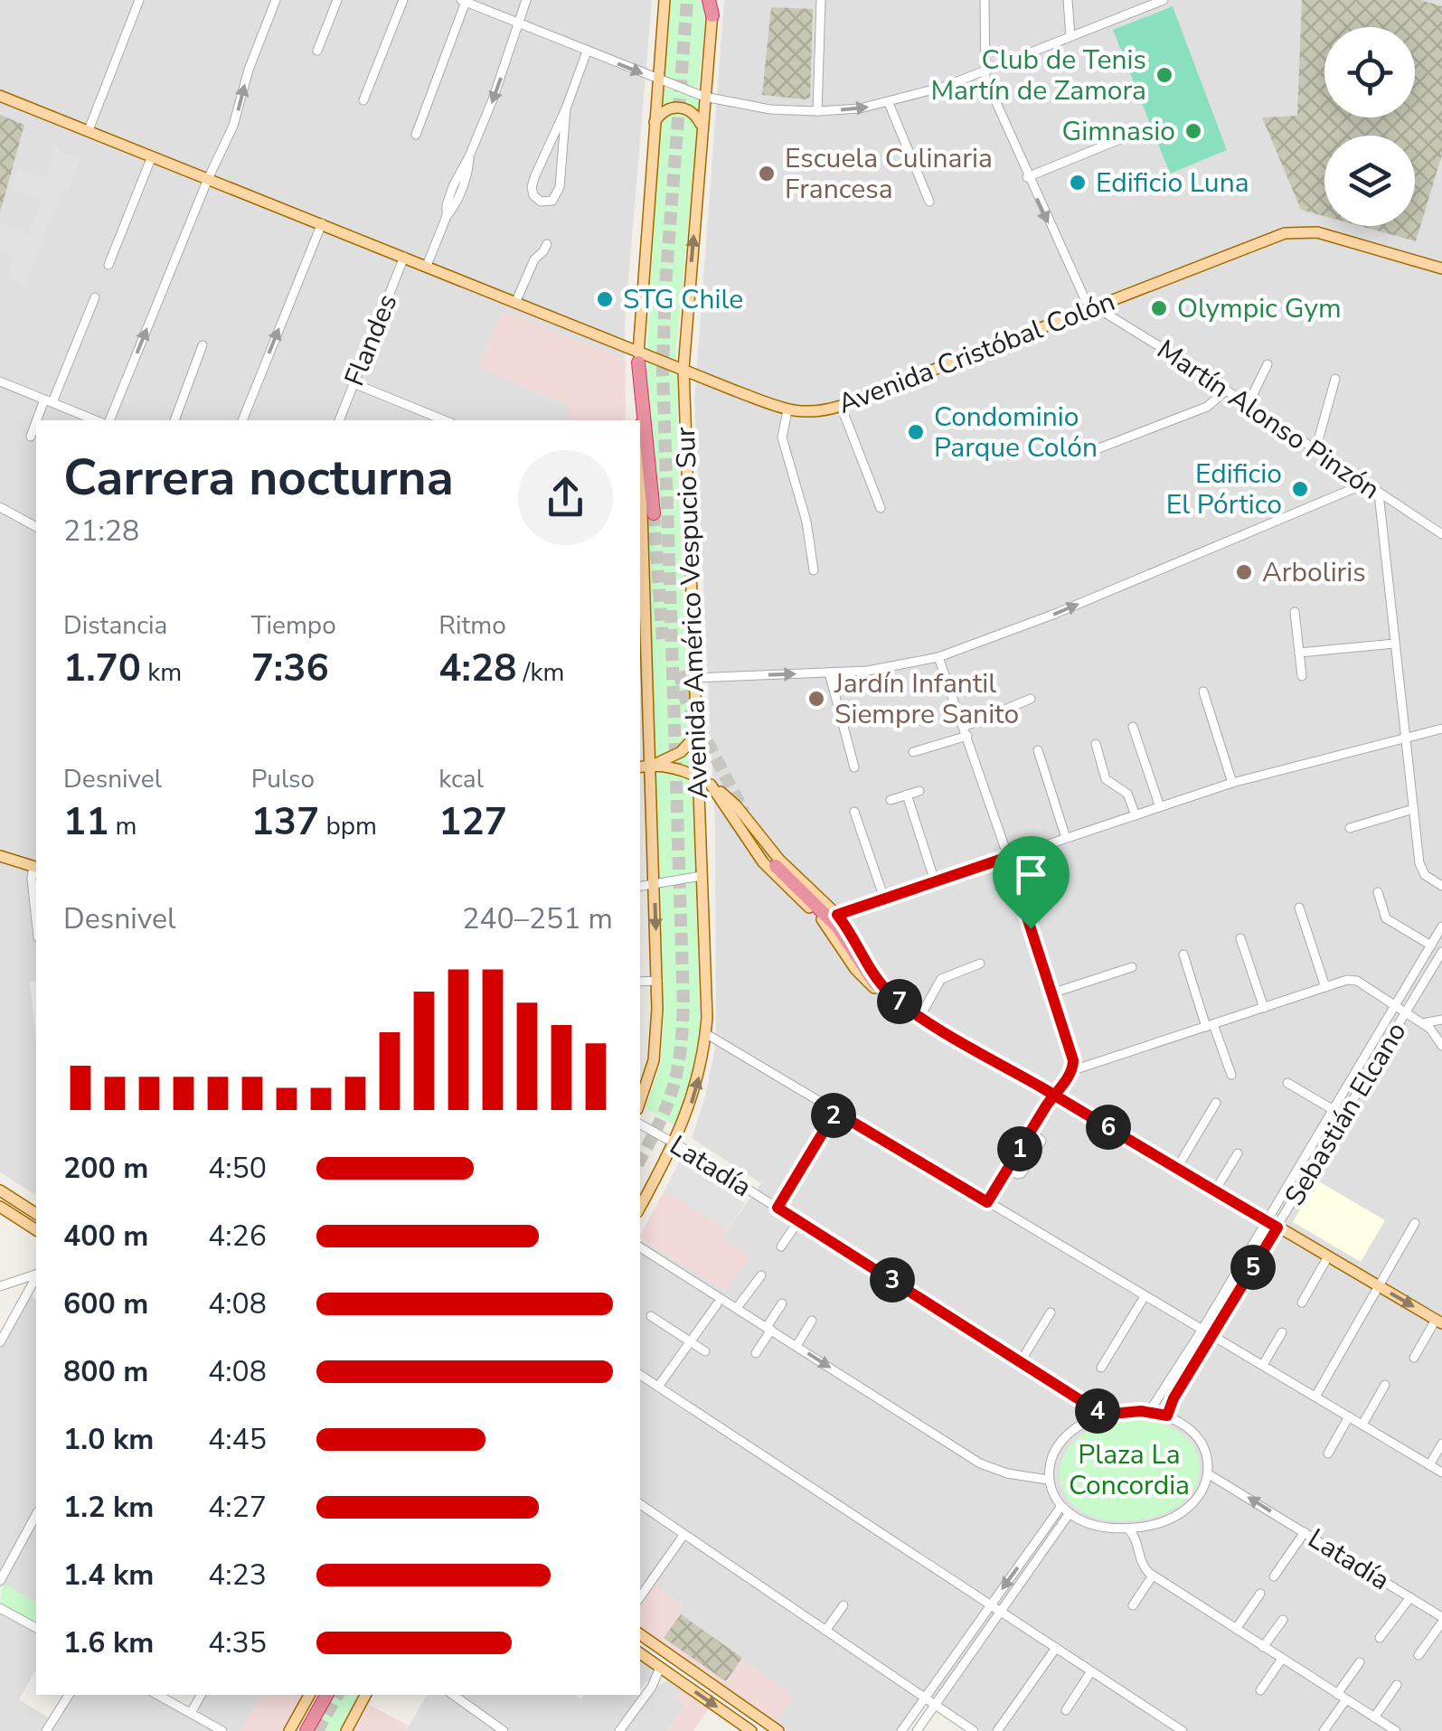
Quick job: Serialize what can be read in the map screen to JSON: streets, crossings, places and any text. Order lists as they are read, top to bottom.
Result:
{
  "streets": {
    "main road": ["Avenida Cristóbal Colón", "Avenida Américo Vespucio Sur"],
    "street": [
      "Flandes",
      "Martín Alonso Pinzón",
      "Sebastián Elcano",
      "Latadía"
    ]
  },
  "crossings": [
    ["Flandes", "Avenida Cristóbal Colón"],
    ["Avenida Cristóbal Colón", "Martín Alonso Pinzón"],
    ["Avenida Cristóbal Colón", "Avenida Américo Vespucio Sur"],
    ["Avenida Américo Vespucio Sur", "Latadía"],
    ["Sebastián Elcano", "Latadía"]
  ],
  "parks": ["Plaza La Concordia"],
  "places": [
    "Club de Tenis Martín de Zamora",
    "Gimnasio",
    "Escuela Culinaria Francesa",
    "Edificio Luna",
    "STG Chile",
    "Olympic Gym",
    "Condominio Parque Colón",
    "Edificio El Pórtico",
    "Arboliris",
    "Jardín Infantil Siempre Sanito"
  ],
  "page": {
    "heading": ["Carrera nocturna", "21:28"],
    "stats": [
      ["Distancia", "1.70 km"],
      ["Tiempo", "7:36"],
      ["Ritmo", "4:28 /km"],
      ["Desnivel", "11 m"],
      ["Pulso", "137 bpm"],
      ["kcal", "127"]
    ],
    "chart": ["Desnivel", "240–251 m"],
    "pins": [
      "7",
      "2",
      "6",
      "1",
      "5",
      "3",
      "4"
    ],
    "list": [
      {
        "name": "200 m",
        "note": "4:50"
      },
      {
        "name": "400 m",
        "note": "4:26"
      },
      {
        "name": "600 m",
        "note": "4:08"
      },
      {
        "name": "800 m",
        "note": "4:08"
      },
      {
        "name": "1.0 km",
        "note": "4:45"
      },
      {
        "name": "1.2 km",
        "note": "4:27"
      },
      {
        "name": "1.4 km",
        "note": "4:23"
      },
      {
        "name": "1.6 km",
        "note": "4:35"
      }
    ]
  }
}
